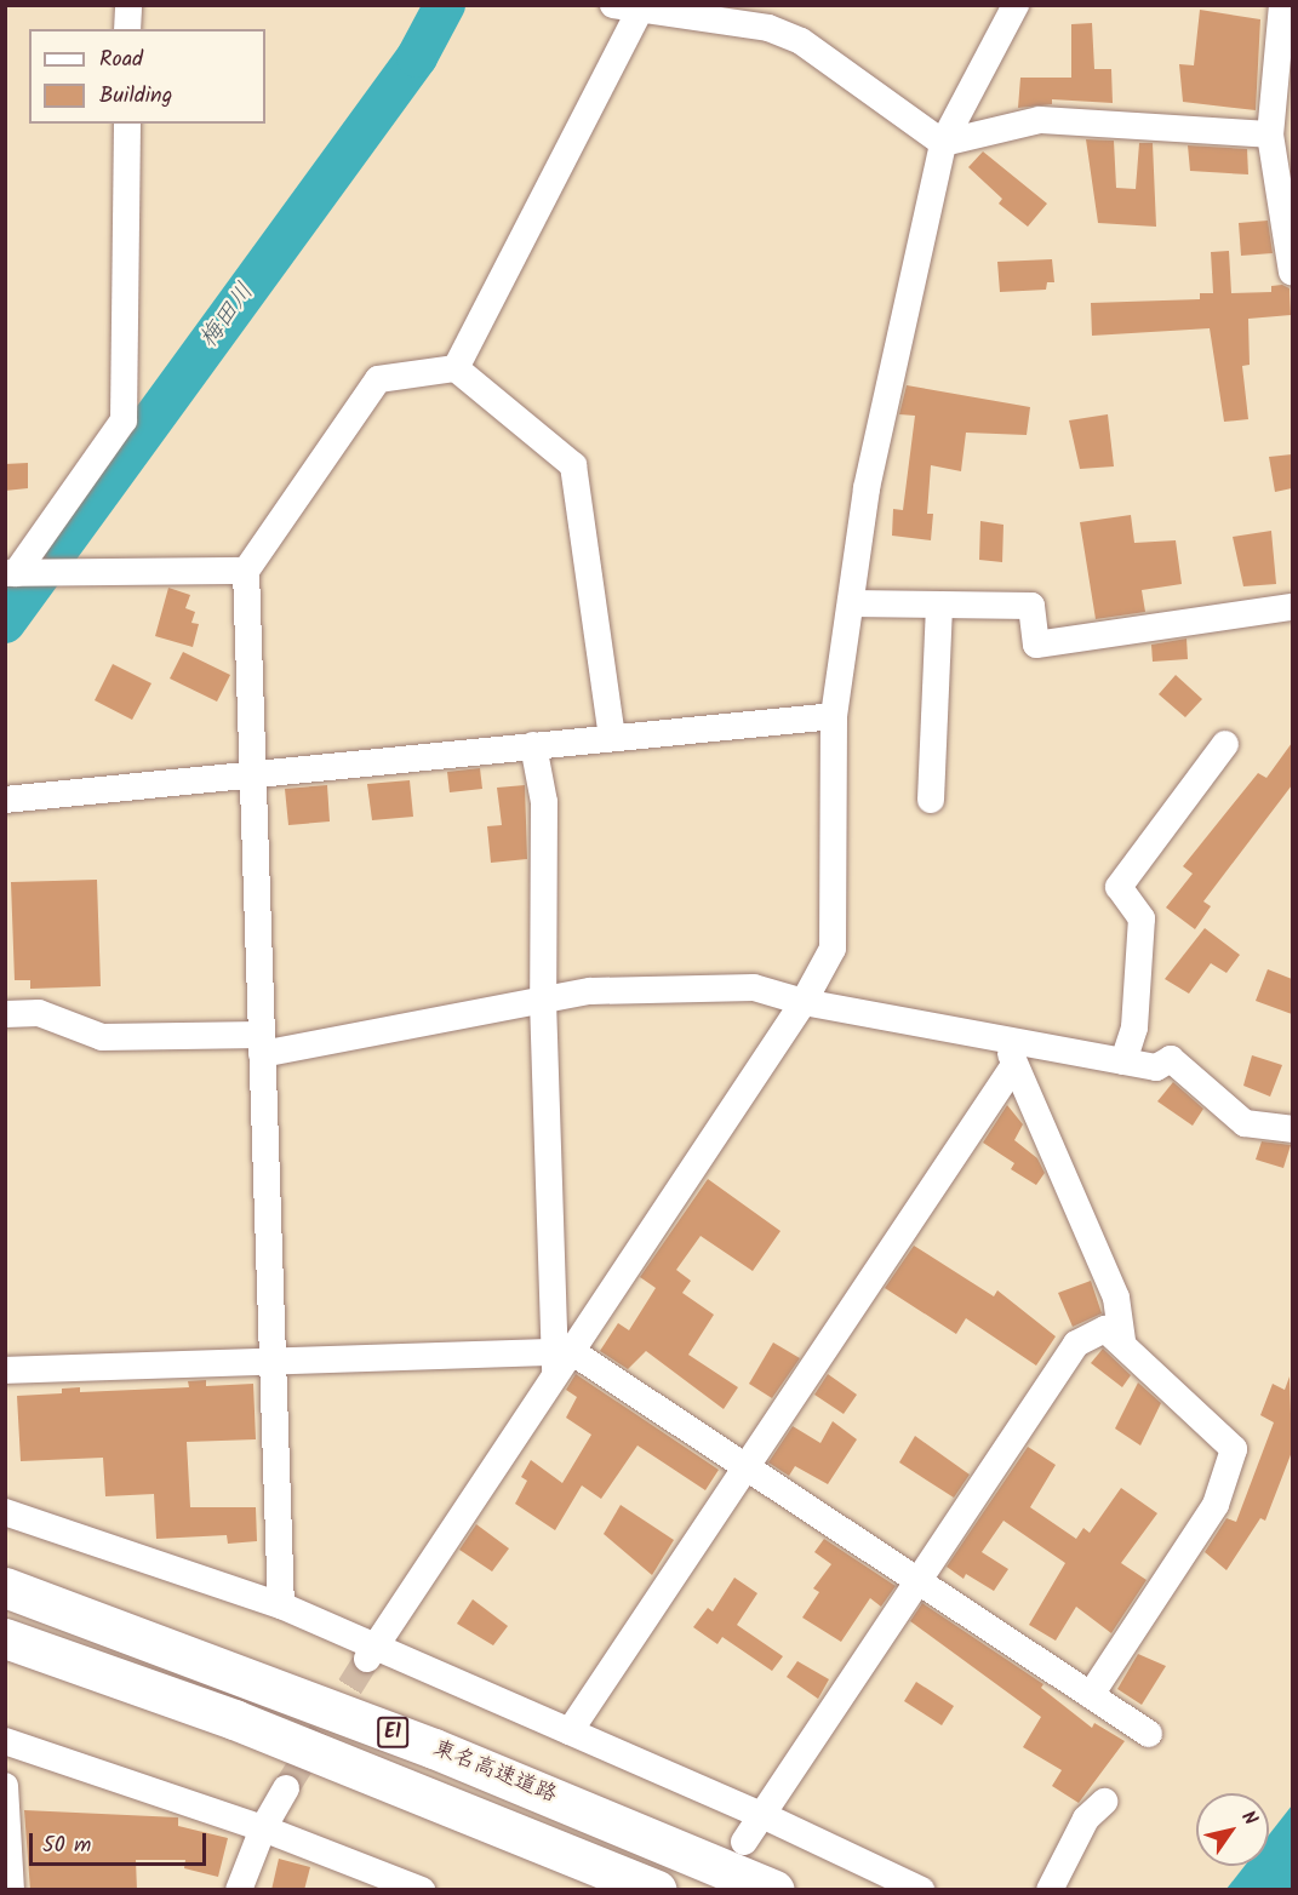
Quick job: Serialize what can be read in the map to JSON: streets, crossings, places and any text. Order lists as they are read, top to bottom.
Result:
{
  "streets": {
    "highway": ["E1", "東名高速道路"]
  },
  "water": ["梅田川"],
  "legend": ["Road", "Building"],
  "scale_bar": "50 m",
  "north": "top right"
}
